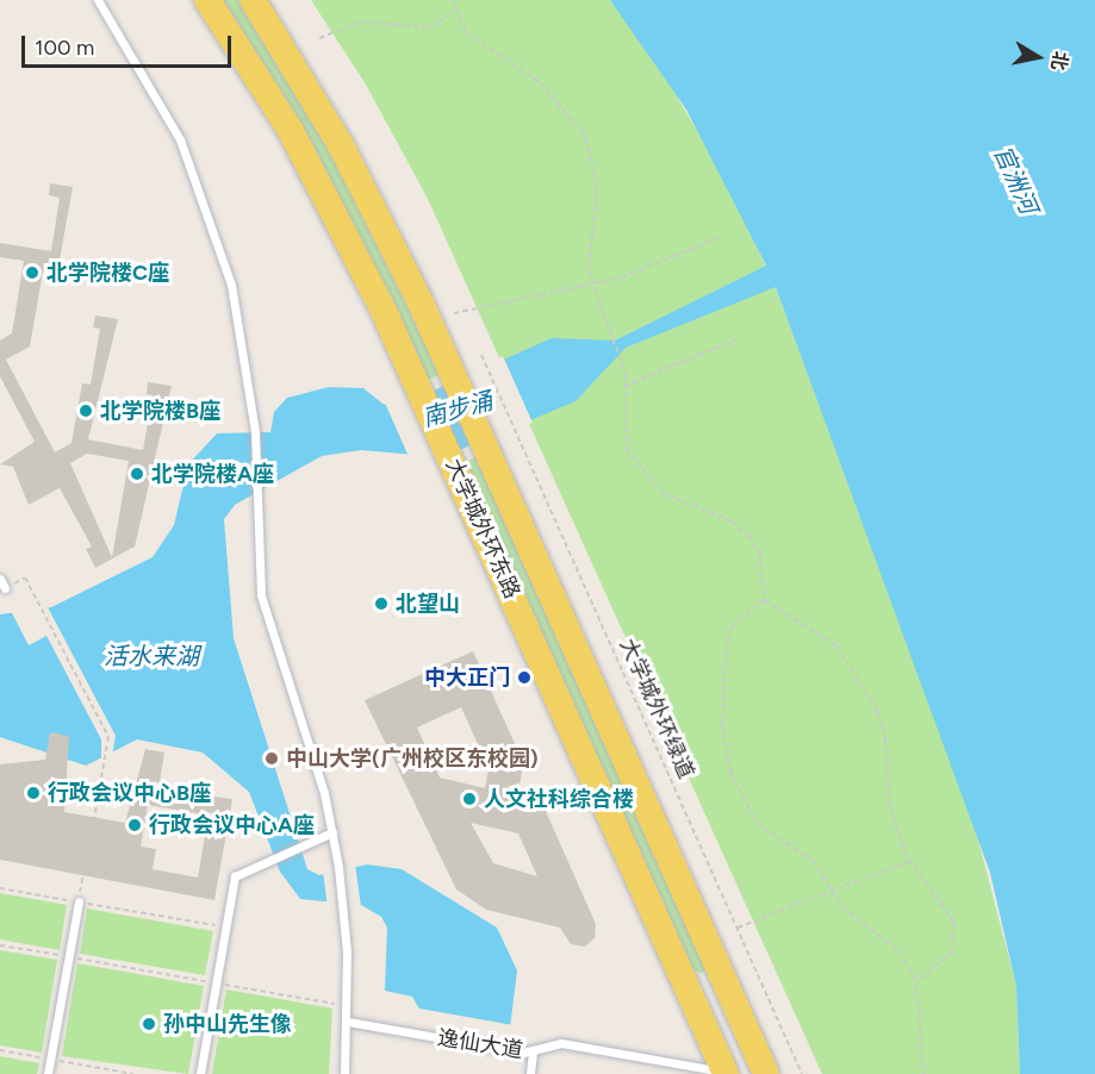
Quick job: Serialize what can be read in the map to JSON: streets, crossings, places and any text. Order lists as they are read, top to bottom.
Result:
{
  "streets": {
    "main road": ["大学城外环东路"],
    "lane": ["逸仙大道"],
    "path": ["大学城外环绿道"]
  },
  "crossings": [
    ["大学城外环东路", "逸仙大道"]
  ],
  "water": ["官洲河", "南步涌", "活水来湖"],
  "places": [
    "北学院楼C座",
    "北学院楼B座",
    "北学院楼A座",
    "北望山",
    "中大正门",
    "中山大学(广州校区东校园)",
    "行政会议中心B座",
    "人文社科综合楼",
    "行政会议中心A座",
    "孙中山先生像"
  ],
  "scale_bar": "100 m",
  "north": "right"
}
